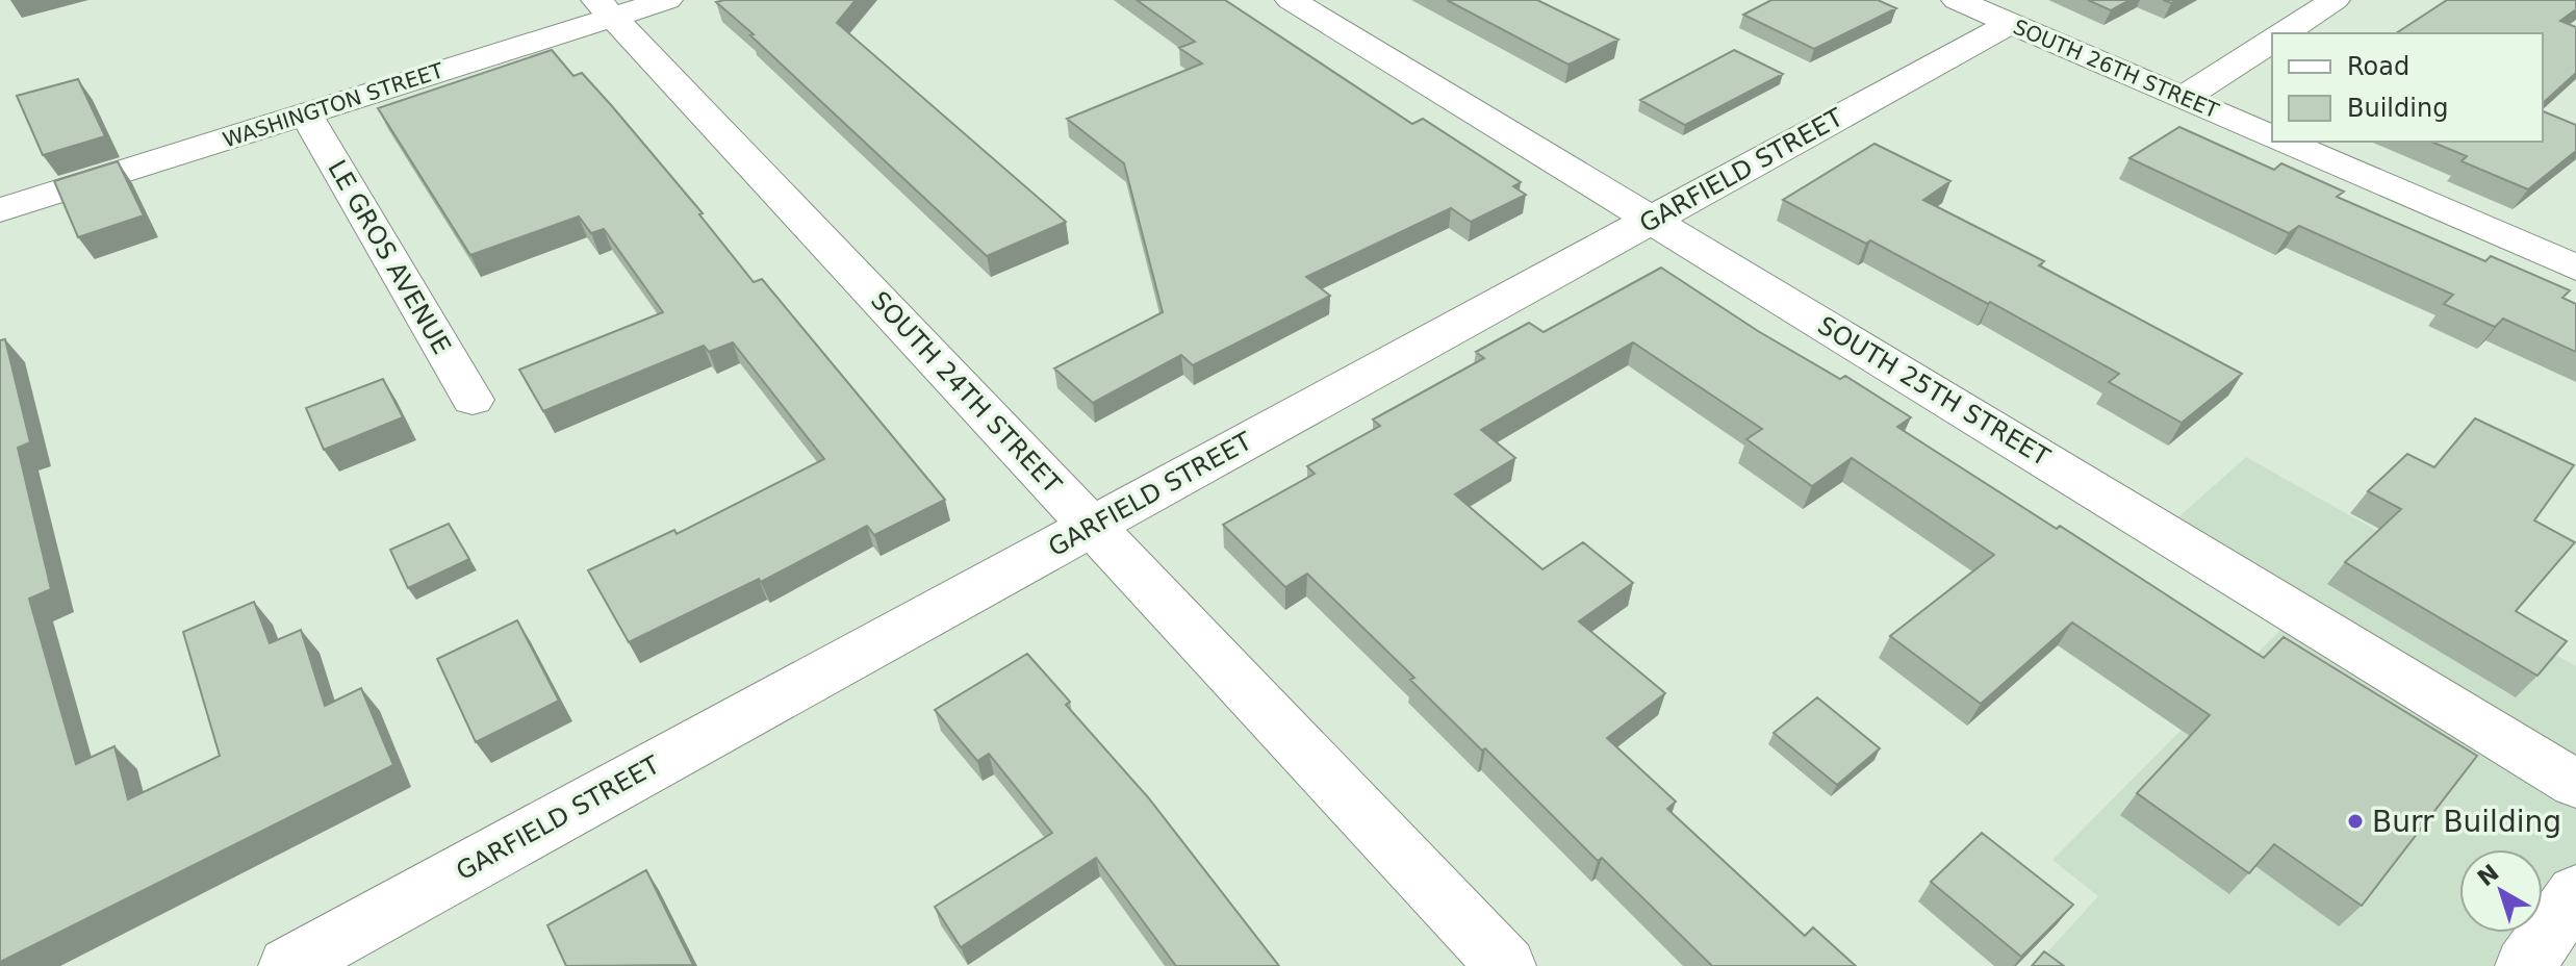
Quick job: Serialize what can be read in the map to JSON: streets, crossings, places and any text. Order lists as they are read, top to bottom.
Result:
{
  "streets": {
    "street": [
      "SOUTH 26TH STREET",
      "WASHINGTON STREET",
      "GARFIELD STREET",
      "LE GROS AVENUE",
      "SOUTH 25TH STREET",
      "SOUTH 24TH STREET"
    ]
  },
  "crossings": [
    ["SOUTH 26TH STREET", "GARFIELD STREET"],
    ["WASHINGTON STREET", "LE GROS AVENUE"],
    ["WASHINGTON STREET", "SOUTH 24TH STREET"],
    ["GARFIELD STREET", "SOUTH 25TH STREET"],
    ["GARFIELD STREET", "SOUTH 24TH STREET"]
  ],
  "places": ["Burr Building"],
  "legend": ["Road", "Building"],
  "north": "top left"
}
